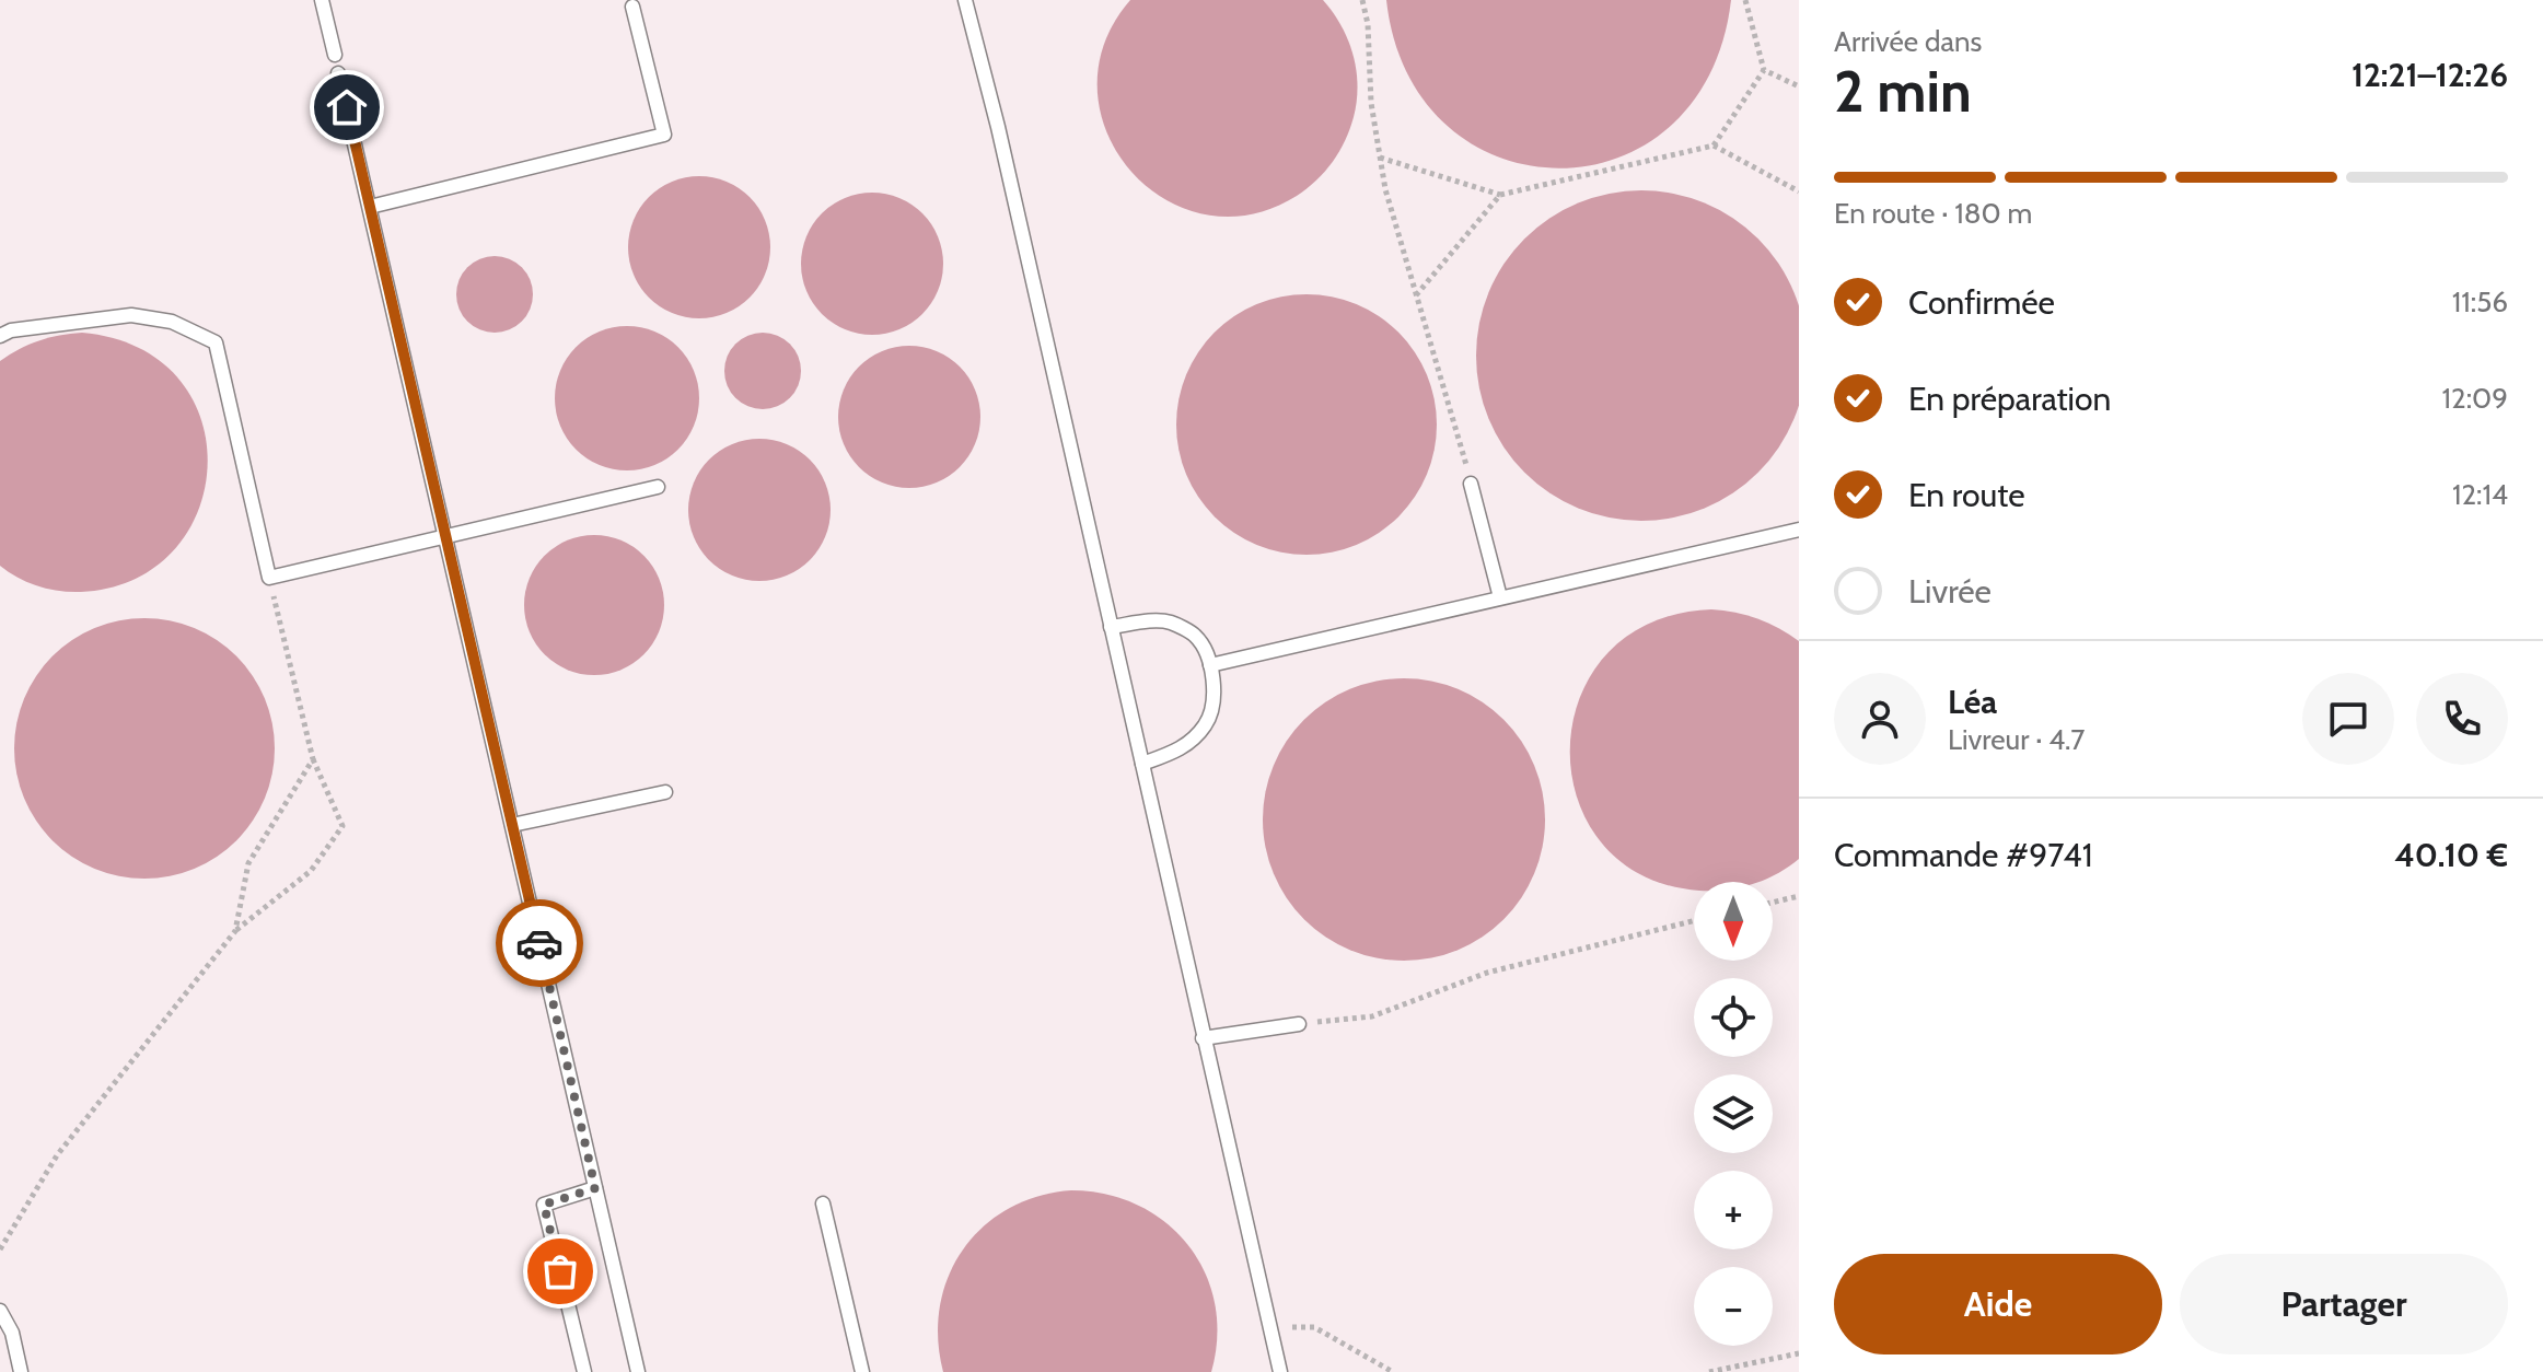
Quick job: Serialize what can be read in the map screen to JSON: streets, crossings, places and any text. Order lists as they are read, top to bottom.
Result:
{
  "north": "bottom",
  "page": {
    "heading": ["2 min", "Arrivée dans", "12:21–12:26"],
    "panel": [
      "Léa",
      "Livreur · 4.7",
      "Commande #9741",
      "40.10 €"
    ],
    "bar": "En route · 180 m",
    "list": [
      ["Confirmée", "11:56"],
      ["En préparation", "12:09"],
      ["En route", "12:14"],
      "Livrée"
    ],
    "map_buttons": ["+", "−"],
    "buttons": ["Aide", "Partager"]
  }
}
